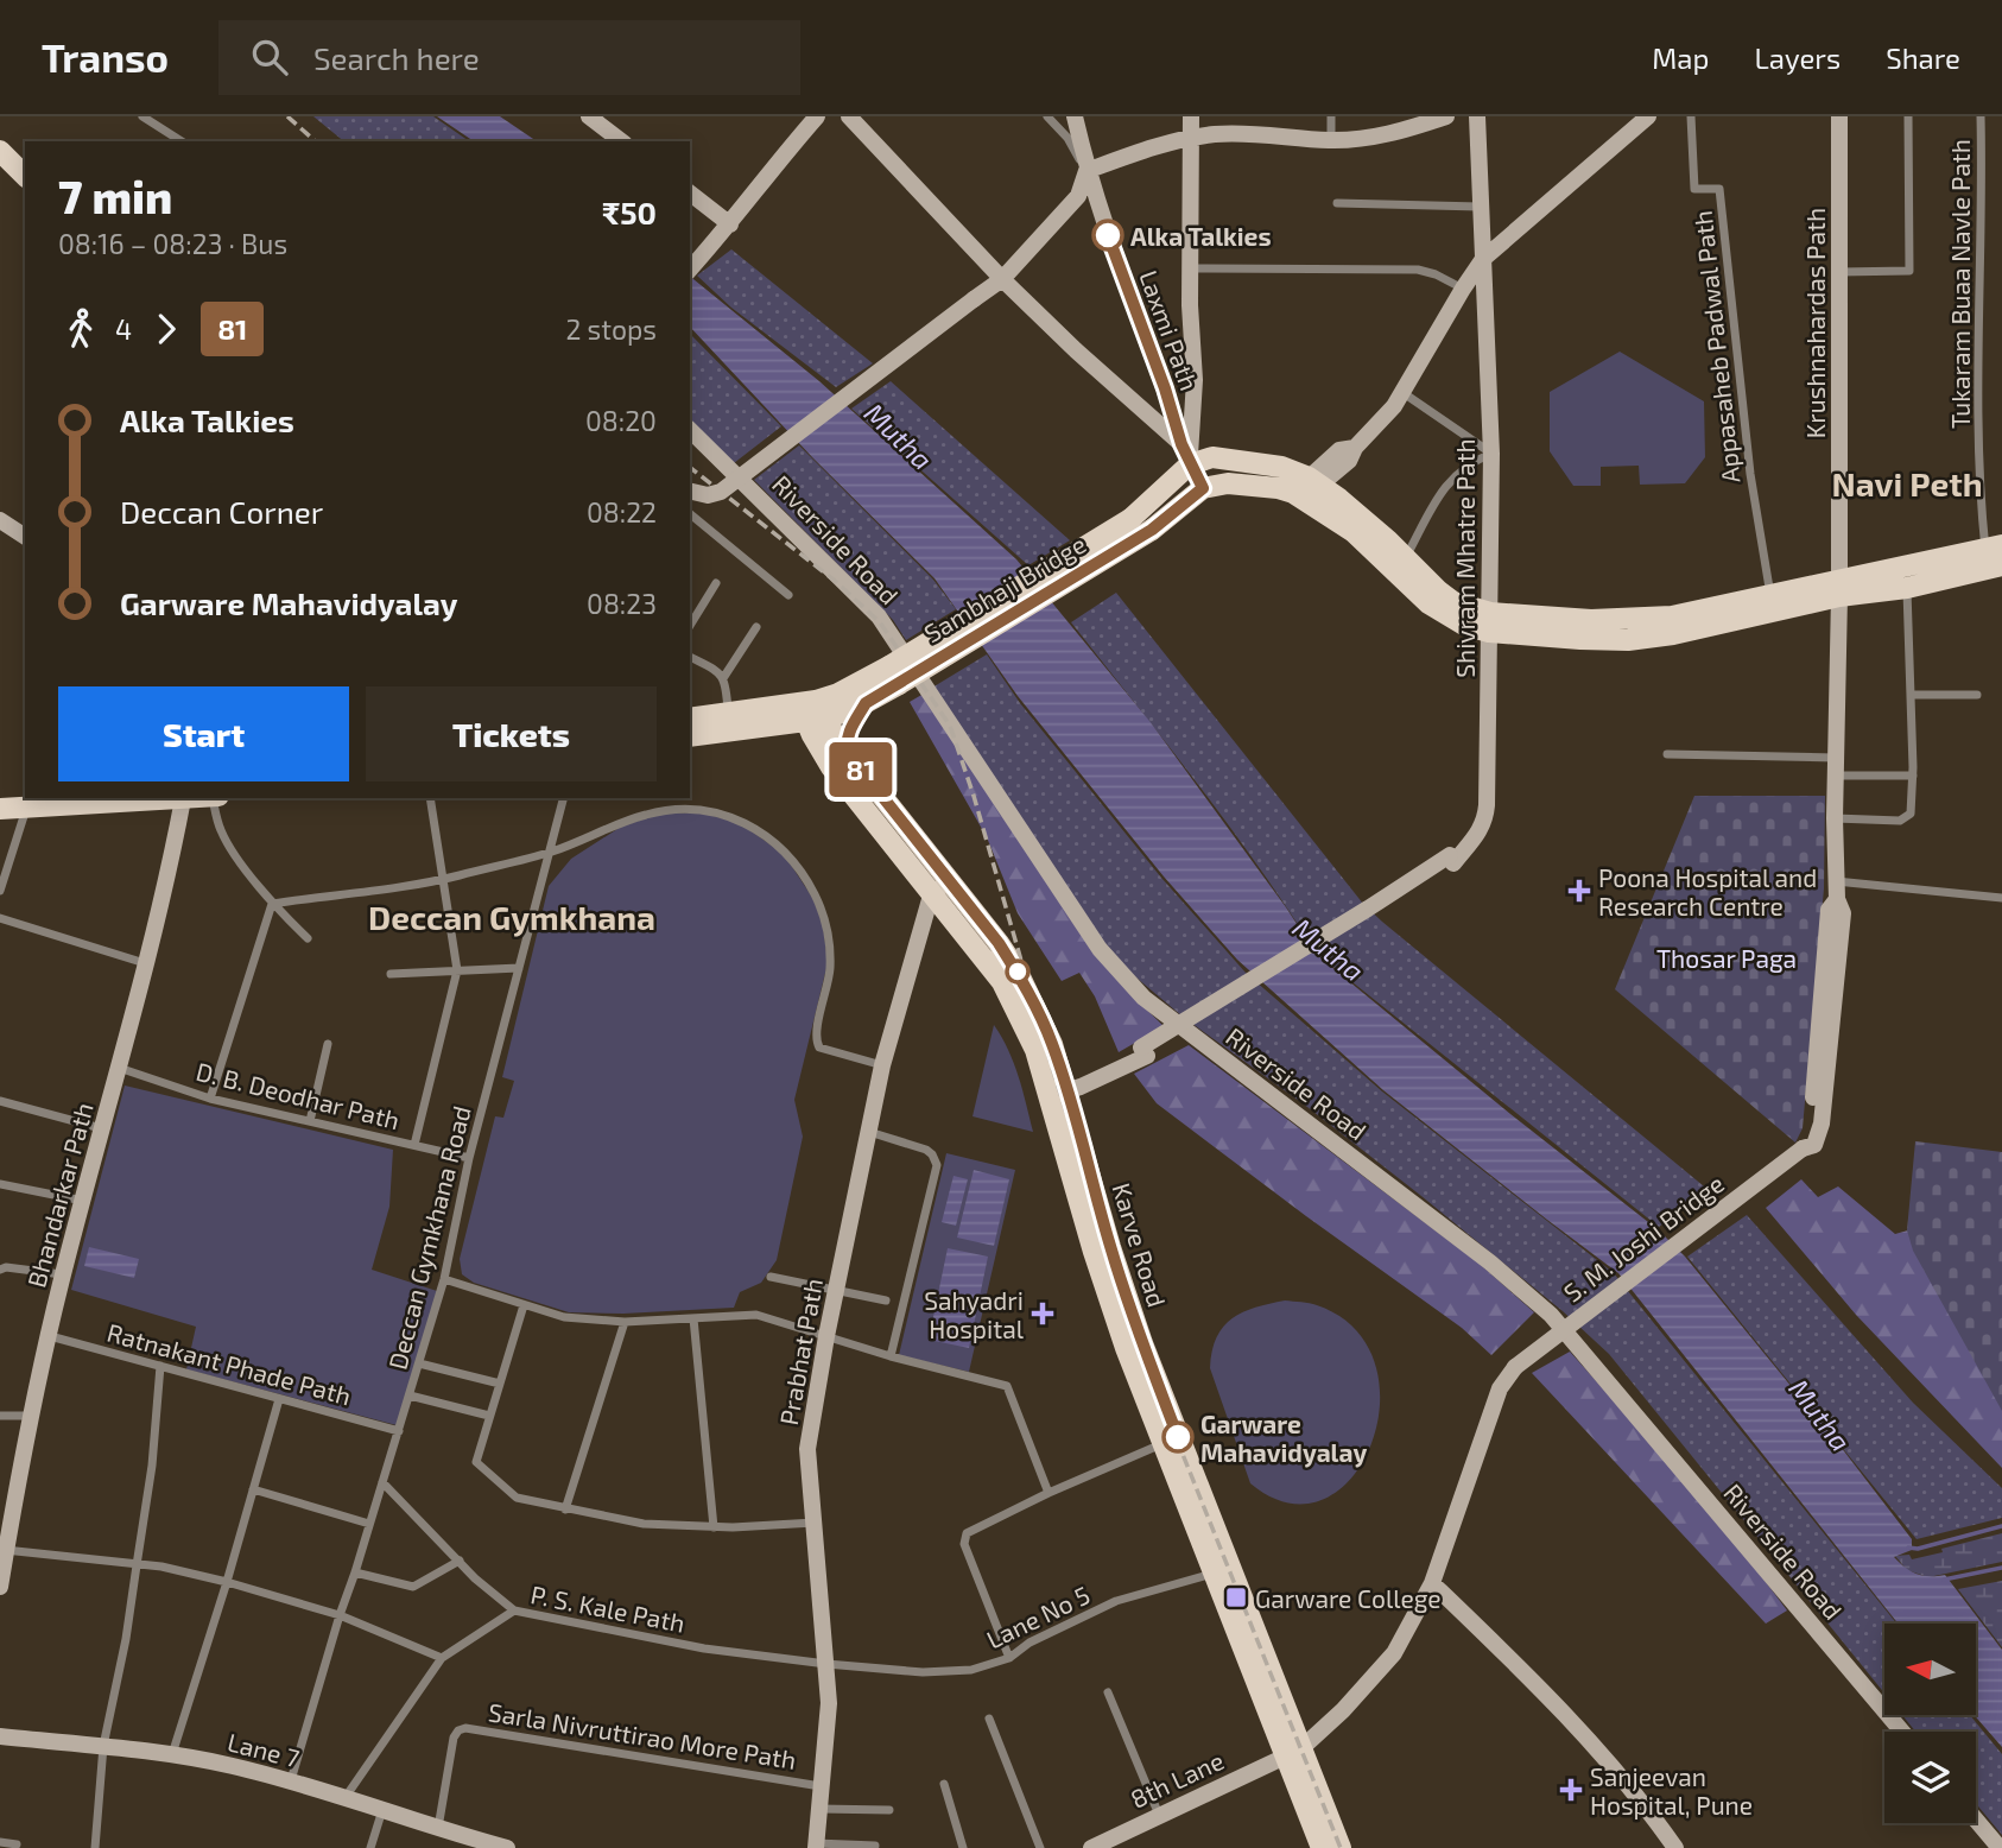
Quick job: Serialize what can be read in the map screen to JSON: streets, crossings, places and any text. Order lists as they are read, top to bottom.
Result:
{
  "streets": {
    "main road": ["Sambhaji Bridge", "Karve Road"],
    "street": [
      "Tukaram Buaa Navle Path",
      "Krushnahardas Path",
      "Laxmi Path",
      "Appasaheb Padwal Path",
      "Riverside Road",
      "Shivram Mhatre Path",
      "D. B. Deodhar Path",
      "Bhandarkar Path",
      "Deccan Gymkhana Road",
      "S. M. Joshi Bridge",
      "Prabhat Path",
      "Ratnakant Phade Path",
      "P. S. Kale Path",
      "Lane No 5",
      "Sarla Nivruttirao More Path",
      "Lane 7",
      "8th Lane"
    ]
  },
  "crossings": [
    ["Krushnahardas Path", "S. M. Joshi Bridge"],
    ["Laxmi Path", "Sambhaji Bridge"],
    ["Shivram Mhatre Path", "Karve Road"],
    ["Sambhaji Bridge", "Karve Road"],
    ["D. B. Deodhar Path", "Bhandarkar Path"],
    ["D. B. Deodhar Path", "Deccan Gymkhana Road"],
    ["Bhandarkar Path", "Ratnakant Phade Path"],
    ["Deccan Gymkhana Road", "Ratnakant Phade Path"],
    ["Deccan Gymkhana Road", "P. S. Kale Path"],
    ["Deccan Gymkhana Road", "Lane 7"],
    ["S. M. Joshi Bridge", "8th Lane"],
    ["Karve Road", "Prabhat Path"],
    ["Karve Road", "Lane No 5"],
    ["Karve Road", "8th Lane"],
    ["Prabhat Path", "P. S. Kale Path"],
    ["Prabhat Path", "Lane No 5"],
    ["Prabhat Path", "Sarla Nivruttirao More Path"],
    ["P. S. Kale Path", "Lane No 5"],
    ["Sarla Nivruttirao More Path", "Lane 7"]
  ],
  "districts": ["Navi Peth", "Deccan Gymkhana"],
  "water": ["Mutha"],
  "parks": ["Thosar Paga"],
  "places": {
    "other": ["Alka Talkies", "Garware Mahavidyalay"],
    "health": ["Poona Hospital and Research Centre", "Sahyadri Hospital", "Sanjeevan Hospital, Pune"],
    "transit": ["Garware College"]
  },
  "lines": ["bus line 81"],
  "north": "left",
  "page": {
    "header": "Transo",
    "search": "Search here",
    "nav": ["Map", "Layers", "Share"],
    "on_map": "81",
    "heading": ["7 min", "08:16 – 08:23 · Bus", "₹50"],
    "legs": ["4", "81", "2 stops"],
    "list": [
      {
        "name": "Alka Talkies",
        "value": "08:20"
      },
      {
        "name": "Deccan Corner",
        "value": "08:22"
      },
      {
        "name": "Garware Mahavidyalay",
        "value": "08:23"
      }
    ],
    "buttons": ["Start", "Tickets"]
  }
}
